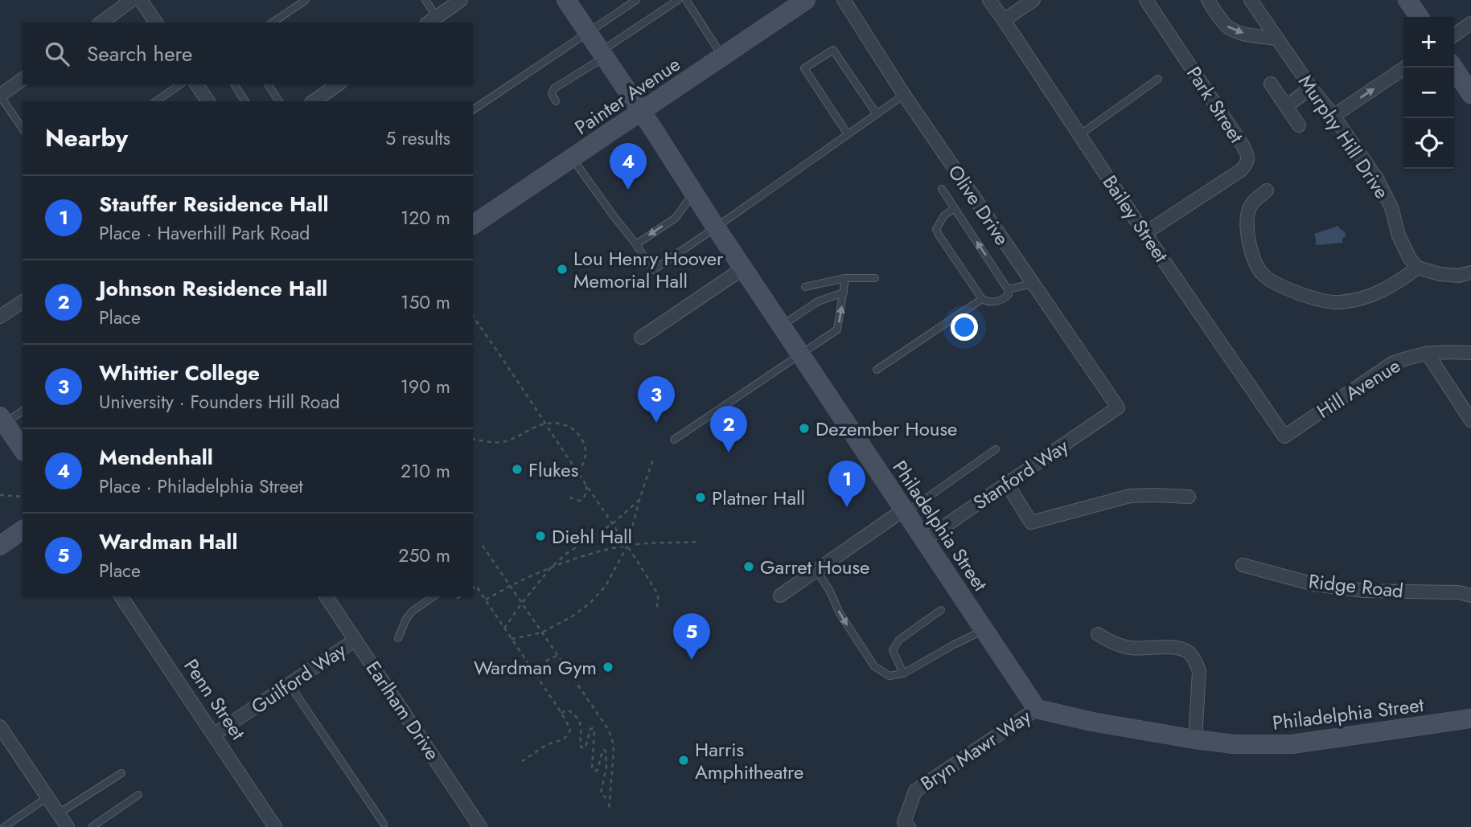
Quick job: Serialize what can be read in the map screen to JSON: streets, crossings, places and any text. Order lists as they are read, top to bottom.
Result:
{
  "streets": {
    "street": [
      "Painter Avenue",
      "Park Street",
      "Murphy Hill Drive",
      "Olive Drive",
      "Bailey Street",
      "Hill Avenue",
      "Stanford Way",
      "Philadelphia Street",
      "Ridge Road",
      "Guilford Way",
      "Penn Street",
      "Earlham Drive",
      "Bryn Mawr Way"
    ]
  },
  "crossings": [
    ["Painter Avenue", "Philadelphia Street"],
    ["Park Street", "Bailey Street"],
    ["Olive Drive", "Stanford Way"],
    ["Bailey Street", "Hill Avenue"],
    ["Stanford Way", "Philadelphia Street"],
    ["Philadelphia Street", "Bryn Mawr Way"],
    ["Guilford Way", "Penn Street"],
    ["Guilford Way", "Earlham Drive"]
  ],
  "places": [
    "Lou Henry Hoover Memorial Hall",
    "Dezember House",
    "Flukes",
    "Platner Hall",
    "Diehl Hall",
    "Garret House",
    "Wardman Gym",
    "Harris Amphitheatre"
  ],
  "page": {
    "map_buttons": ["+", "−"],
    "search": "Search here",
    "heading": ["Nearby", "5 results"],
    "pins": [
      "4",
      "3",
      "2",
      "1",
      "5"
    ],
    "list": [
      {
        "mark": "1",
        "name": "Stauffer Residence Hall",
        "note": "Place · Haverhill Park Road",
        "value": "120 m"
      },
      {
        "mark": "2",
        "name": "Johnson Residence Hall",
        "note": "Place",
        "value": "150 m"
      },
      {
        "mark": "3",
        "name": "Whittier College",
        "note": "University · Founders Hill Road",
        "value": "190 m"
      },
      {
        "mark": "4",
        "name": "Mendenhall",
        "note": "Place · Philadelphia Street",
        "value": "210 m"
      },
      {
        "mark": "5",
        "name": "Wardman Hall",
        "note": "Place",
        "value": "250 m"
      }
    ]
  }
}
